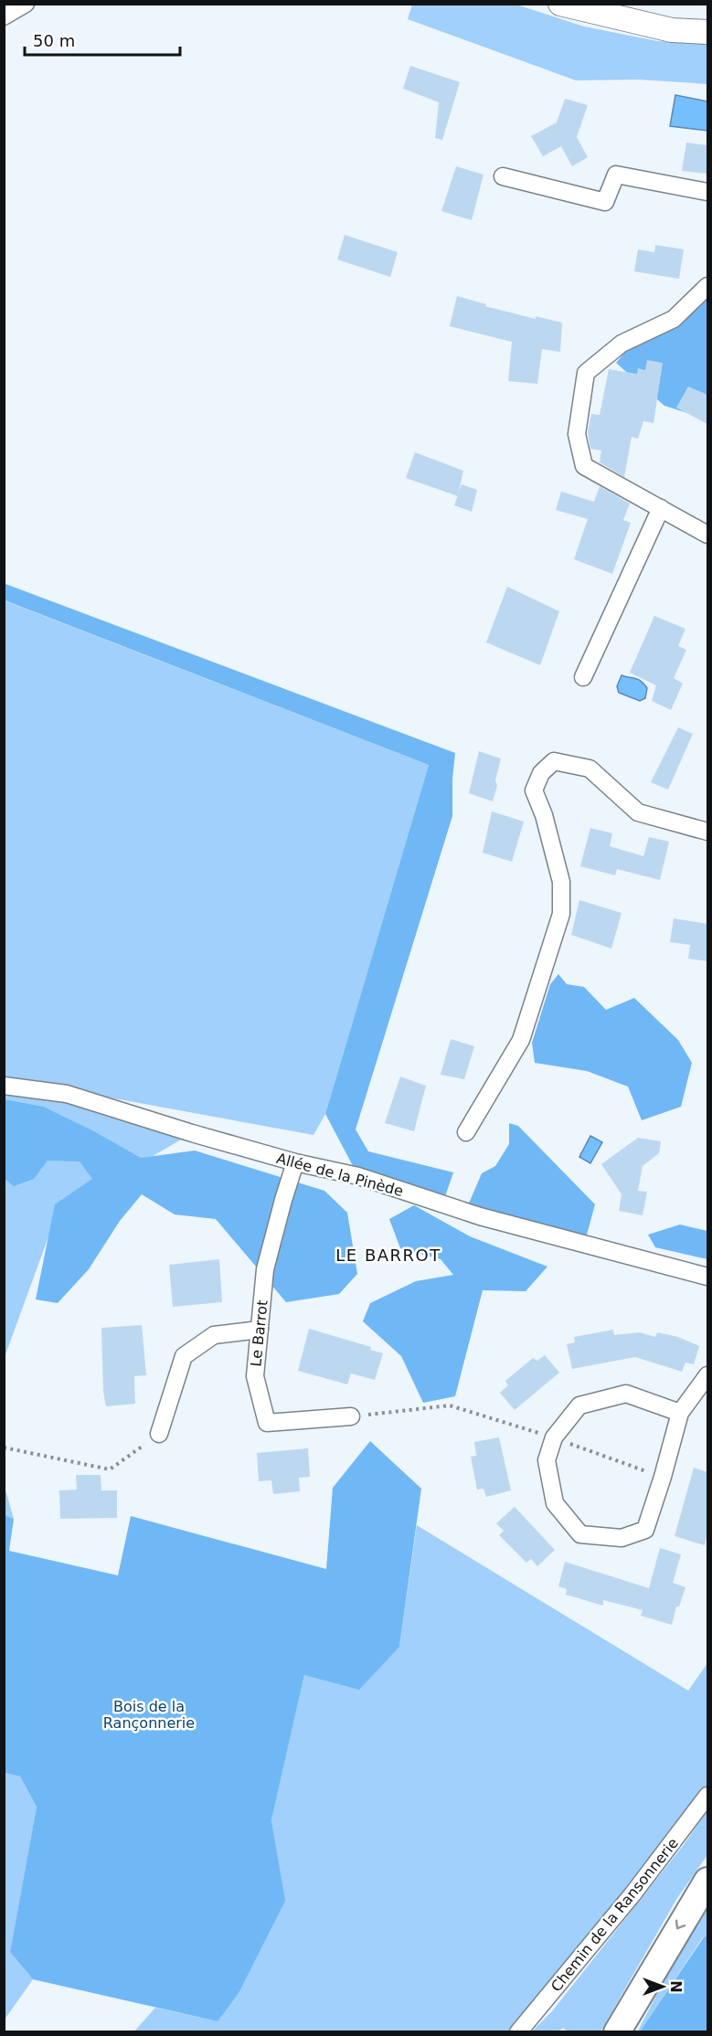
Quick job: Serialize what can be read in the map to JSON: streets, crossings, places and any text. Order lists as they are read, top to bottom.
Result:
{
  "streets": {
    "street": ["Allée de la Pinède", "Le Barrot", "Chemin de la Ransonnerie"]
  },
  "crossings": [
    ["Allée de la Pinède", "Le Barrot"]
  ],
  "districts": ["LE BARROT"],
  "parks": ["Bois de la Rançonnerie"],
  "scale_bar": "50 m",
  "north": "right"
}
